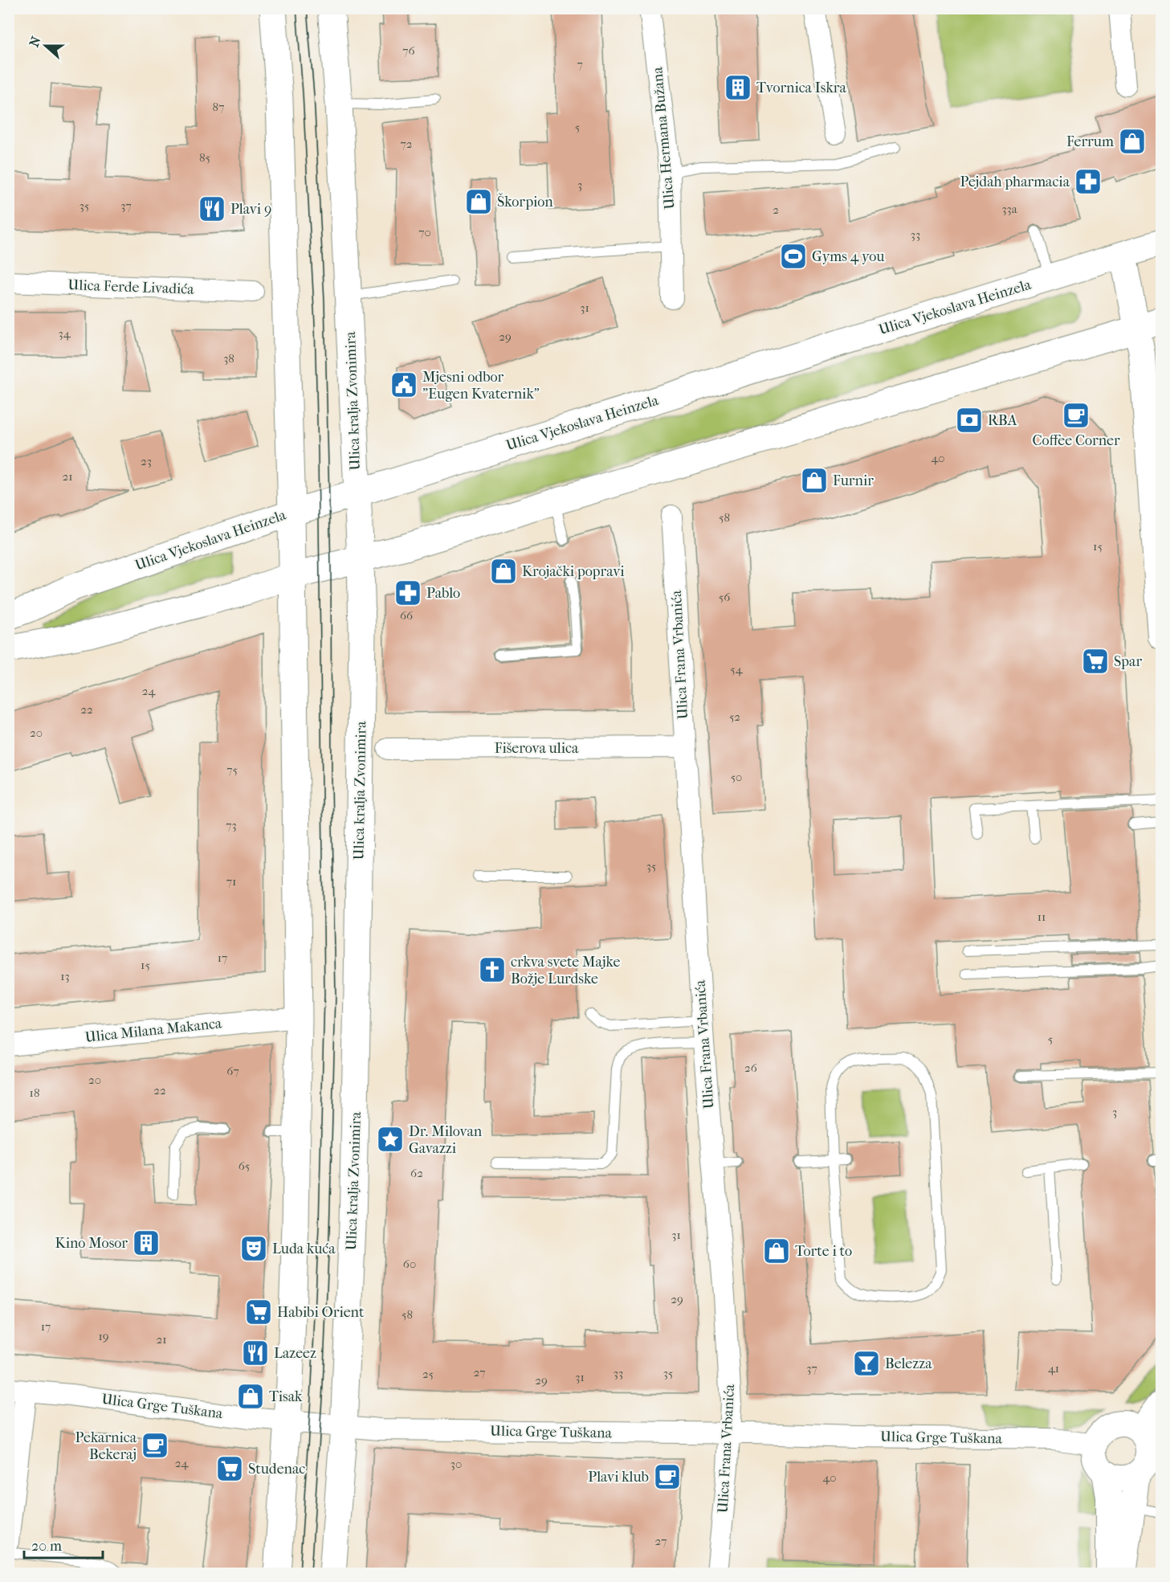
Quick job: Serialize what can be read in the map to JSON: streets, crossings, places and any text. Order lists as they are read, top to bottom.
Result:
{
  "streets": {
    "main road": ["Ulica Vjekoslava Heinzela", "Ulica kralja Zvonimira"],
    "street": [
      "Ulica Hermana Bužana",
      "Ulica Ferde Livadića",
      "Ulica Frana Vrbanića",
      "Fišerova ulica",
      "Ulica Milana Makanca",
      "Ulica Grge Tuškana"
    ]
  },
  "crossings": [
    ["Ulica Vjekoslava Heinzela", "Ulica kralja Zvonimira"],
    ["Ulica kralja Zvonimira", "Ulica Grge Tuškana"],
    ["Ulica Frana Vrbanića", "Fišerova ulica"],
    ["Ulica Frana Vrbanića", "Ulica Grge Tuškana"]
  ],
  "places": {
    "building": ["Tvornica Iskra", "Kino Mosor"],
    "shop": [
      "Ferrum",
      "Škorpion",
      "Furnir",
      "Krojački popravi",
      "Torte i to",
      "Tisak"
    ],
    "pharmacy": ["Pejdah pharmacia", "Pablo"],
    "restaurant": ["Plavi 9", "Lazeez"],
    "sports": ["Gyms 4 you"],
    "public building": ["Mjesni odbor \"Eugen Kvaternik\""],
    "cafe": ["Coffee Corner", "Pekarnica Bekeraj", "Plavi klub"],
    "bank": ["RBA"],
    "supermarket": ["Spar", "Habibi Orient", "Studenac"],
    "church": ["crkva svete Majke Božje Lurdske"],
    "place": ["Dr. Milovan Gavazzi"],
    "theatre": ["Luda kuća"],
    "bar": ["Belezza"]
  },
  "house_numbers": [
    "76",
    "7",
    "87",
    "5",
    "72",
    "85",
    "3",
    "35",
    "37",
    "33a",
    "2",
    "70",
    "33",
    "31",
    "34",
    "29",
    "38",
    "40",
    "23",
    "21",
    "58",
    "15",
    "56",
    "66",
    "54",
    "24",
    "22",
    "52",
    "20",
    "75",
    "50",
    "73",
    "35",
    "71",
    "11",
    "17",
    "15",
    "13",
    "5",
    "26",
    "67",
    "20",
    "22",
    "18",
    "3",
    "65",
    "62",
    "31",
    "60",
    "29",
    "58",
    "17",
    "19",
    "21",
    "37",
    "41",
    "27",
    "33",
    "35",
    "25",
    "31",
    "29",
    "24",
    "30",
    "40",
    "27"
  ],
  "scale_bar": "20 m",
  "north": "left"
}
